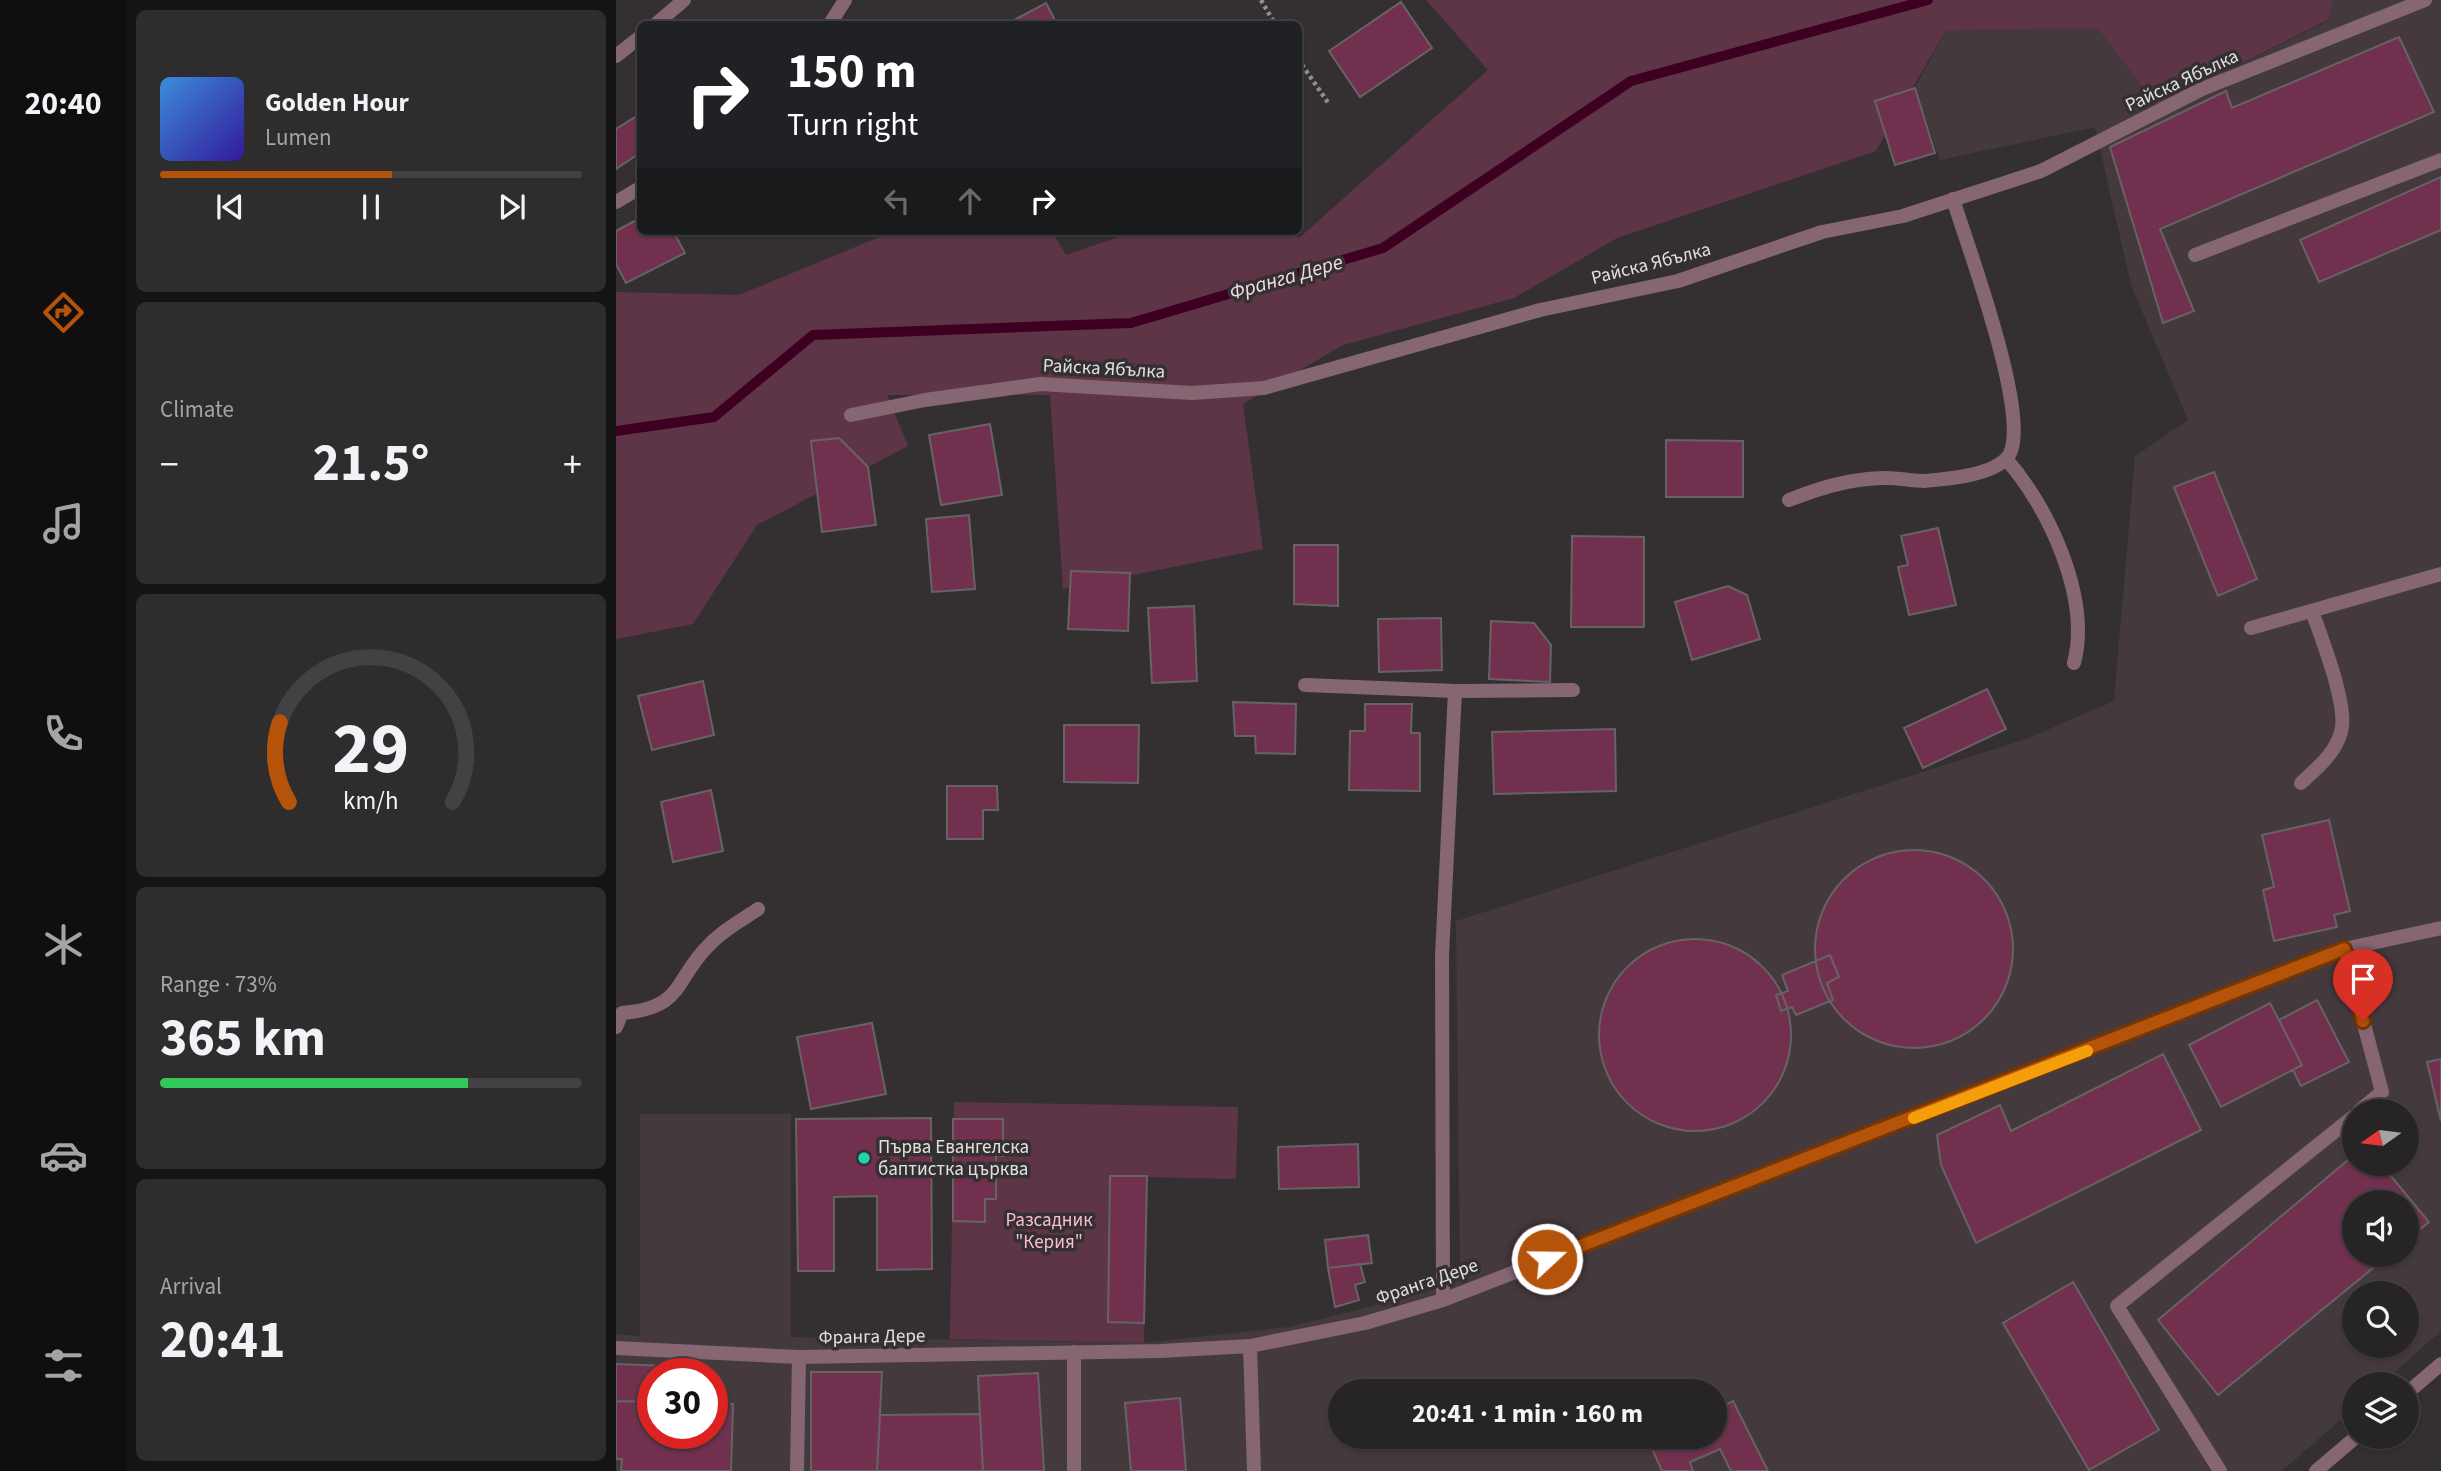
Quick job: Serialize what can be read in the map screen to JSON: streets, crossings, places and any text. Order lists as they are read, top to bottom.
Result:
{
  "streets": {
    "street": ["Райска Ябълка", "Франга Дере"]
  },
  "water": ["Франга Дере"],
  "parks": ["Разсадник \"Керия\""],
  "places": ["Първа Евангелска баптистка църква"],
  "north": "left",
  "page": {
    "tabs": "20:40",
    "turn": ["150 m", "Turn right"],
    "song": ["Golden Hour", "Lumen"],
    "tile": [
      "Climate",
      ["Range · 73%", "365 km"],
      ["Arrival", "20:41"]
    ],
    "heat": ["−", "21.5°", "+"],
    "limit": "30",
    "trip": "20:41 · 1 min · 160 m",
    "gauge": ["29", "km/h"]
  }
}
